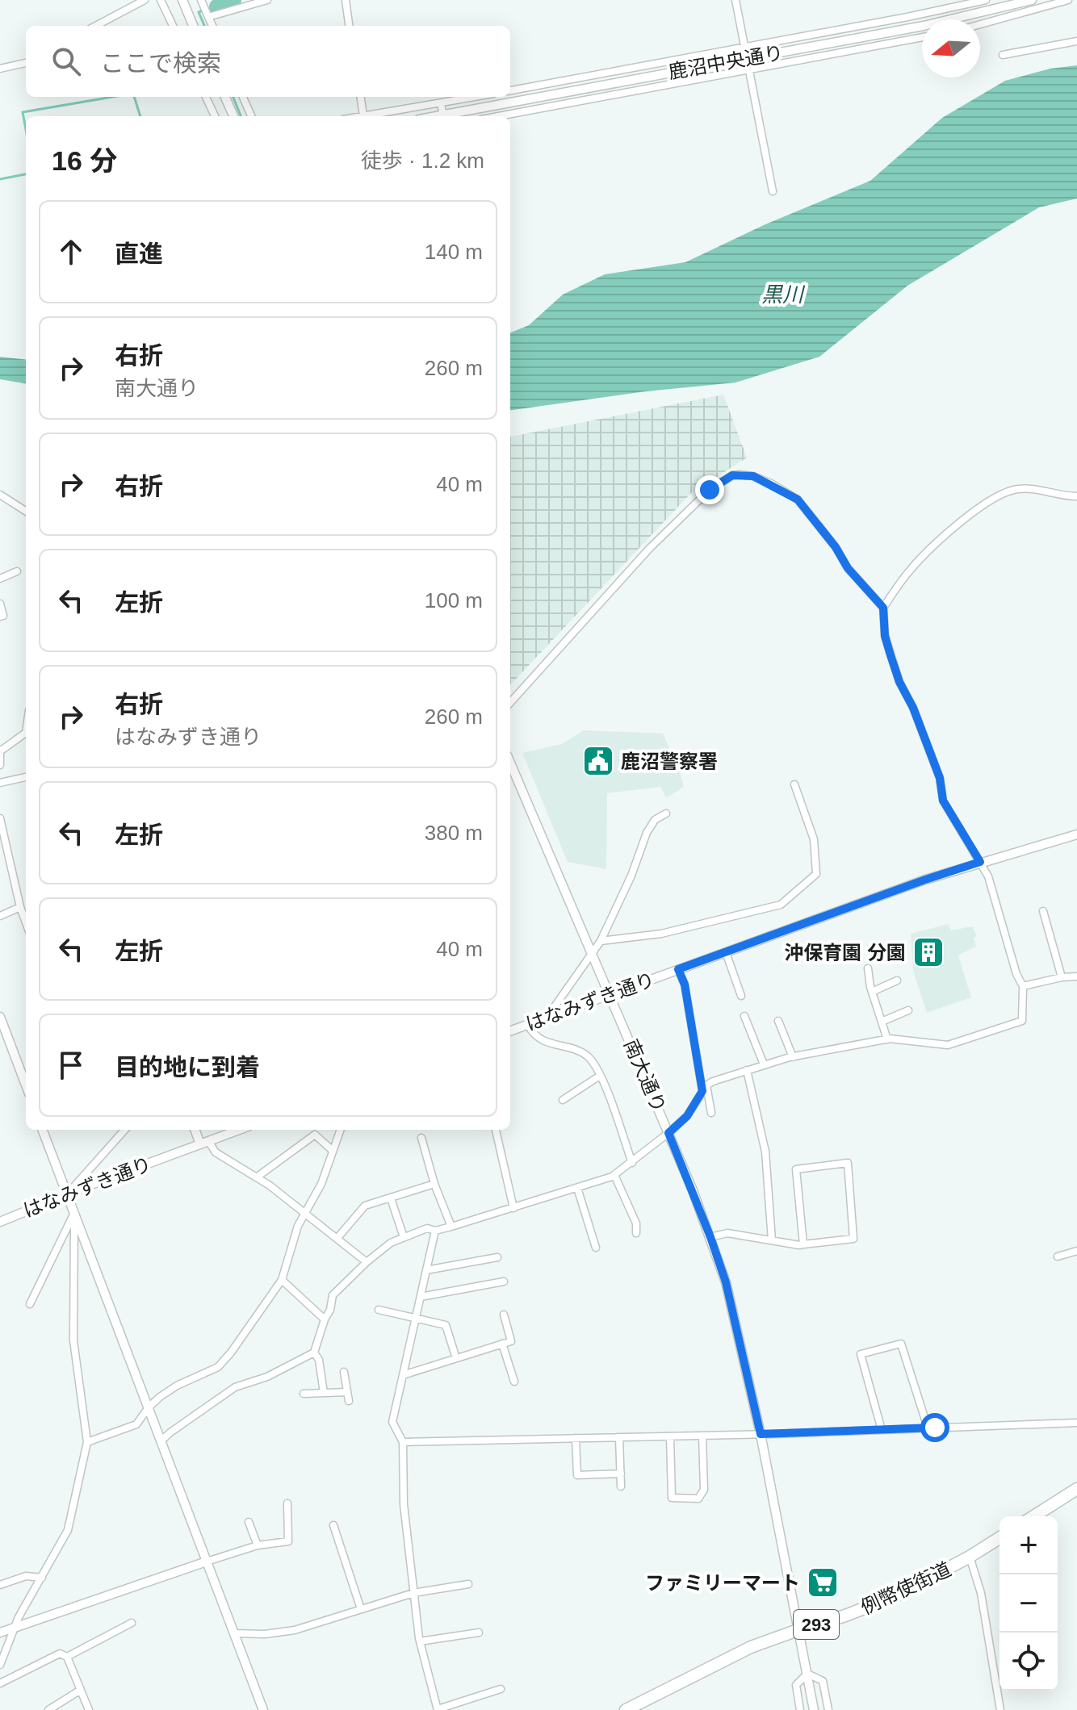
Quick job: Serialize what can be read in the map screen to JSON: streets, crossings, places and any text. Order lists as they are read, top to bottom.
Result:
{
  "streets": {
    "highway": ["例幣使街道", "293"],
    "street": ["鹿沼中央通り", "はなみずき通り", "南大通り"]
  },
  "crossings": [
    ["はなみずき通り", "南大通り"],
    ["南大通り", "例幣使街道"]
  ],
  "water": ["黒川"],
  "places": {
    "public building": ["鹿沼警察署"],
    "building": ["沖保育園 分園"],
    "supermarket": ["ファミリーマート"]
  },
  "north": "left",
  "page": {
    "search": "ここで検索",
    "heading": ["16 分", "徒歩 · 1.2 km"],
    "list": [
      ["直進", "140 m"],
      ["右折", "南大通り", "260 m"],
      ["右折", "40 m"],
      ["左折", "100 m"],
      ["右折", "はなみずき通り", "260 m"],
      ["左折", "380 m"],
      ["左折", "40 m"],
      "目的地に到着"
    ],
    "map_buttons": ["+", "−"]
  }
}
